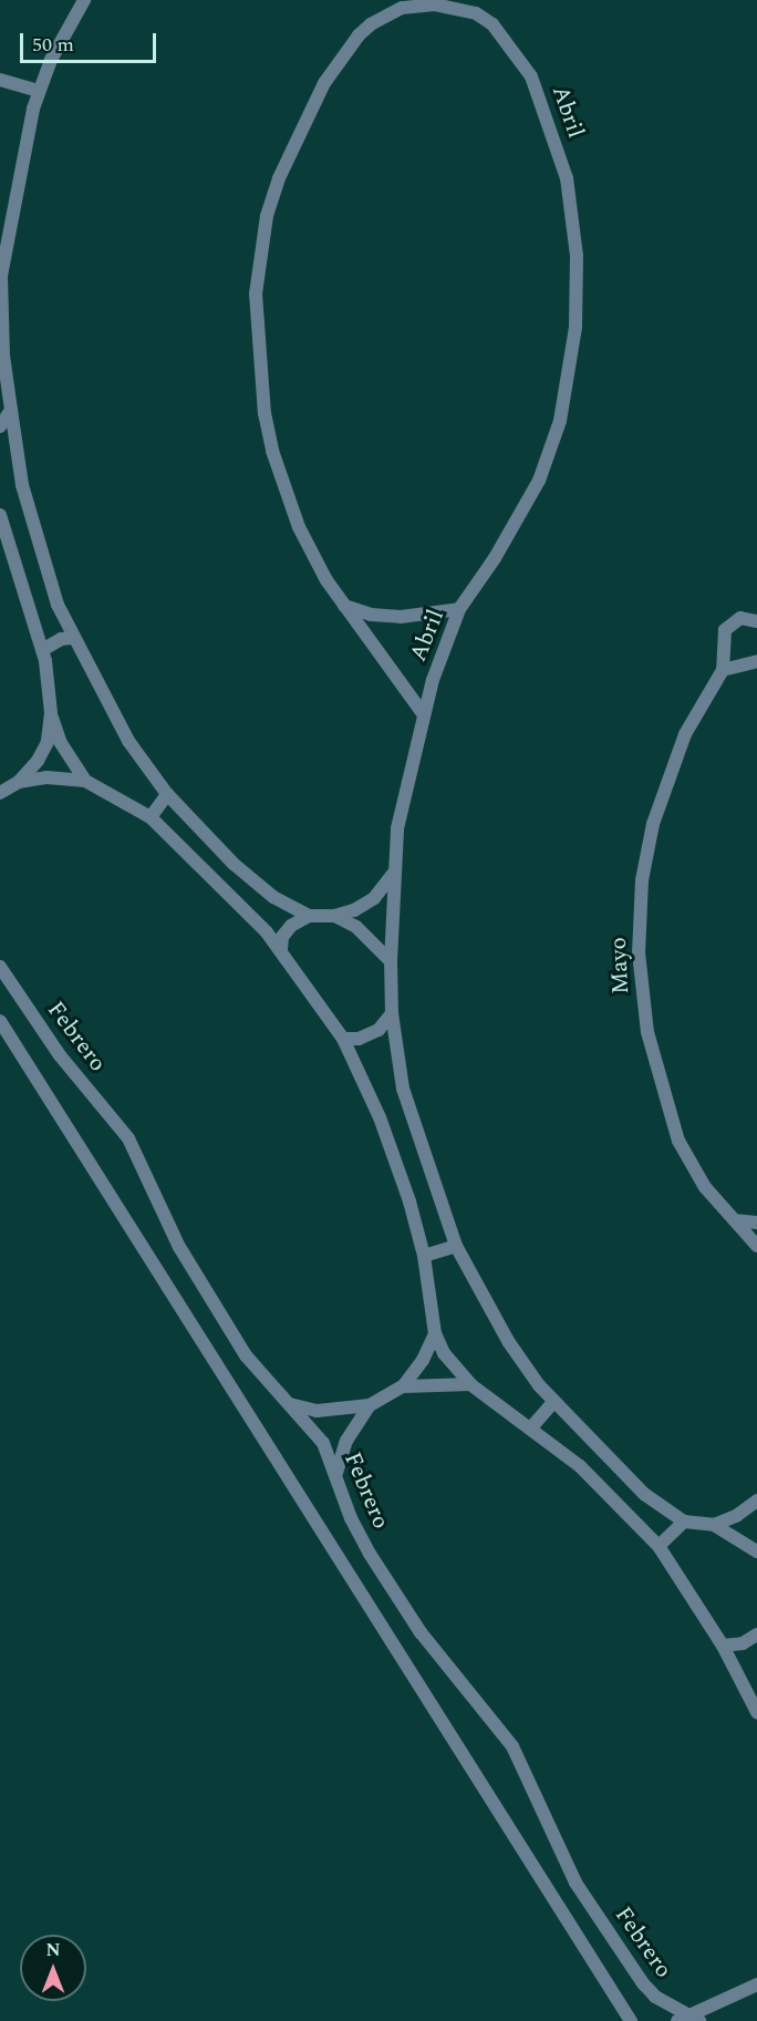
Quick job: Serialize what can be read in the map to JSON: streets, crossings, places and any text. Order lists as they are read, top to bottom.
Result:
{
  "streets": {
    "street": ["Abril", "Mayo", "Febrero"]
  },
  "scale_bar": "50 m",
  "north": "top"
}
